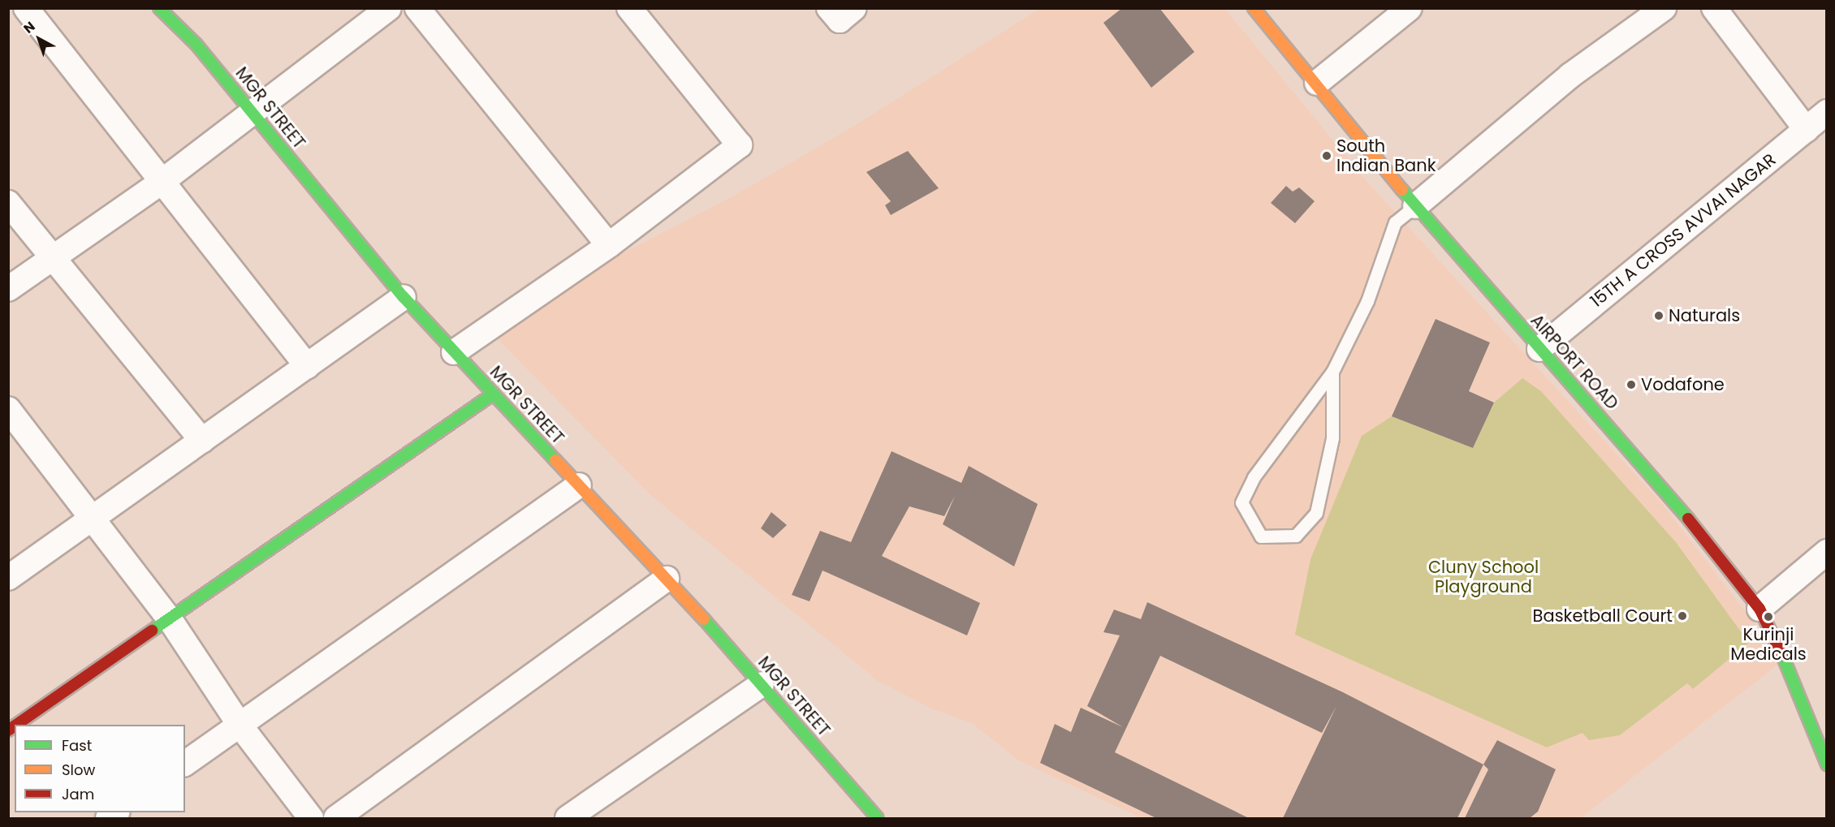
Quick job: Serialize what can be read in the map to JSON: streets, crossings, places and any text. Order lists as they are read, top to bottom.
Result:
{
  "streets": {
    "street": ["MGR STREET", "15TH A CROSS AVVAI NAGAR", "AIRPORT ROAD"]
  },
  "crossings": [
    ["15TH A CROSS AVVAI NAGAR", "AIRPORT ROAD"]
  ],
  "parks": ["Cluny School Playground"],
  "places": [
    "South Indian Bank",
    "Naturals",
    "Vodafone",
    "Basketball Court",
    "Kurinji Medicals"
  ],
  "legend": ["Fast", "Slow", "Jam"],
  "north": "top left"
}
